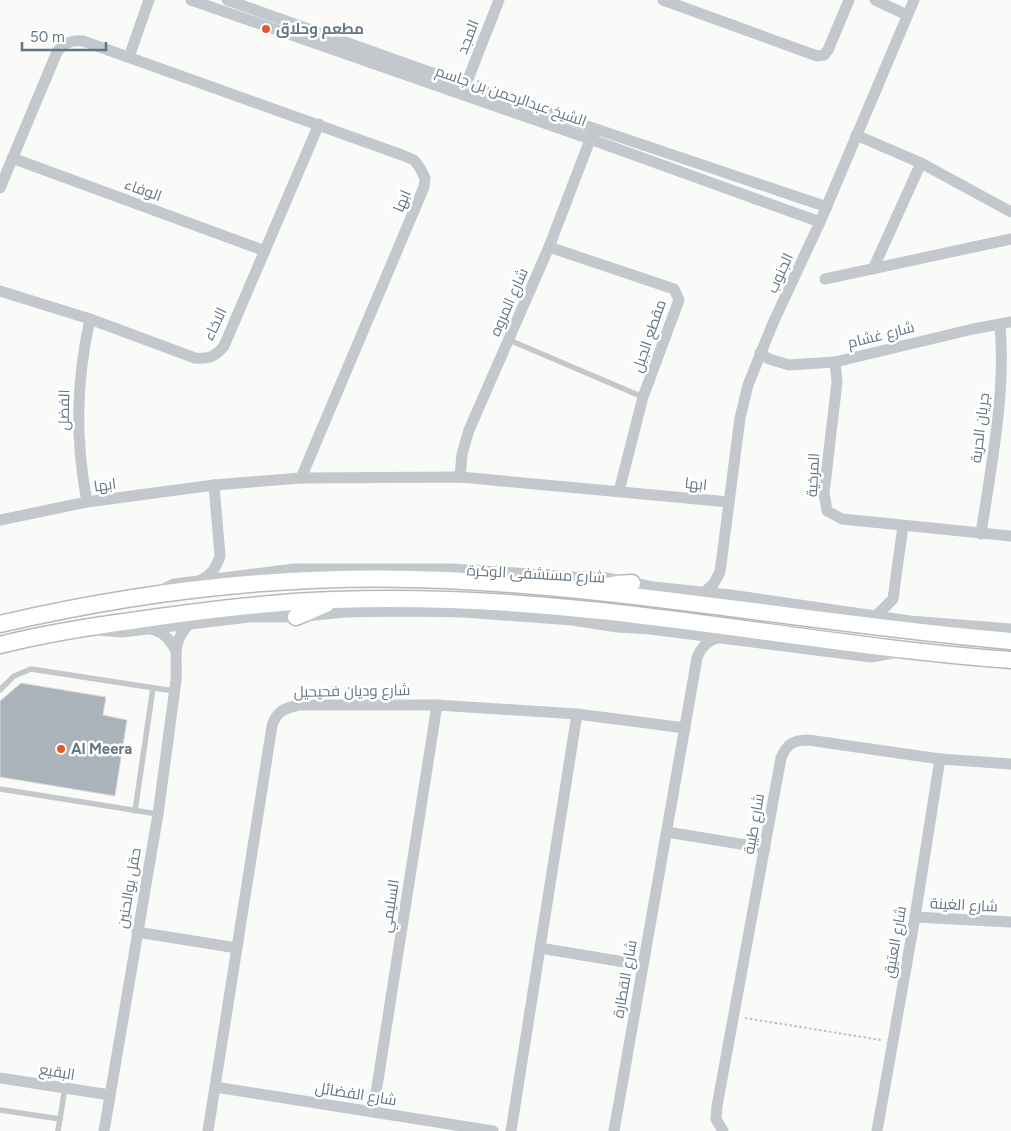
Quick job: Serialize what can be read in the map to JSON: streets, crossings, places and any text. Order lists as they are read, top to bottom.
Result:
{
  "streets": {
    "street": [
      "المجد",
      "الشيخ عبدالرحمن بن جاسم",
      "الوفاء",
      "ابها",
      "الجنوب",
      "شارع المروه",
      "الاخاء",
      "شارع غشام",
      "مقطع الجبل",
      "الفضل",
      "جريان الحربة",
      "المرخية",
      "شارع مستشفى الوكرة",
      "شارع وديان فحيحيل",
      "شارع طيبة",
      "حقل بوالحنين",
      "شارع الغينة",
      "السليمي",
      "شارع العتيق",
      "شارع القطارة",
      "البقيع",
      "شارع الفضائل"
    ]
  },
  "crossings": [
    ["المجد", "الشيخ عبدالرحمن بن جاسم"],
    ["الشيخ عبدالرحمن بن جاسم", "الجنوب"],
    ["الشيخ عبدالرحمن بن جاسم", "شارع المروه"],
    ["الوفاء", "ابها"],
    ["الوفاء", "الاخاء"],
    ["ابها", "الجنوب"],
    ["ابها", "شارع المروه"],
    ["ابها", "الاخاء"],
    ["ابها", "مقطع الجبل"],
    ["ابها", "الفضل"],
    ["الجنوب", "شارع غشام"],
    ["الجنوب", "شارع مستشفى الوكرة"],
    ["شارع المروه", "مقطع الجبل"],
    ["الاخاء", "الفضل"],
    ["شارع غشام", "جريان الحربة"],
    ["شارع غشام", "المرخية"],
    ["جريان الحربة", "المرخية"],
    ["شارع مستشفى الوكرة", "حقل بوالحنين"],
    ["شارع مستشفى الوكرة", "شارع القطارة"],
    ["شارع وديان فحيحيل", "السليمي"],
    ["شارع وديان فحيحيل", "شارع القطارة"],
    ["شارع وديان فحيحيل", "شارع الفضائل"],
    ["شارع طيبة", "شارع العتيق"],
    ["حقل بوالحنين", "البقيع"],
    ["شارع الغينة", "شارع العتيق"],
    ["السليمي", "شارع الفضائل"]
  ],
  "places": ["مطعم وحلاق", "Al Meera"],
  "scale_bar": "50 m"
}
